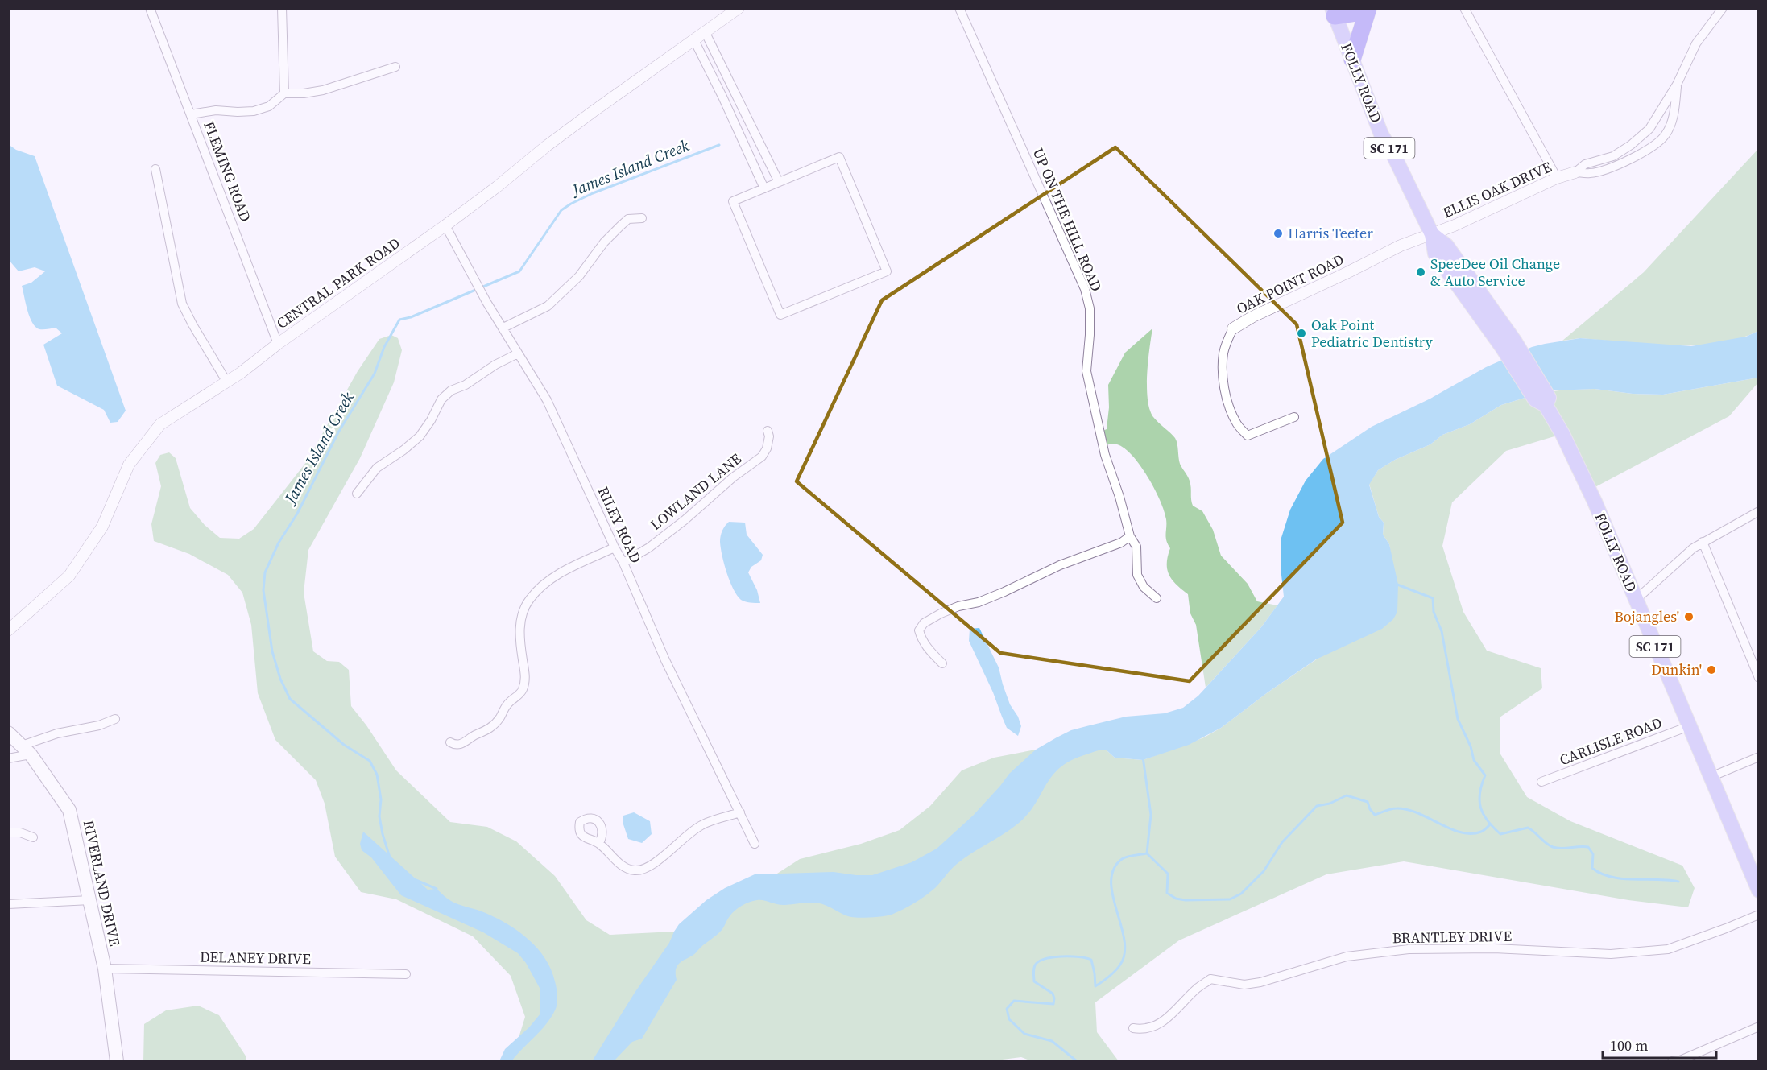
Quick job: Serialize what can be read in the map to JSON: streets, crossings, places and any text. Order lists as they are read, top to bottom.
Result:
{
  "streets": {
    "main road": ["FOLLY ROAD", "SC 171", "RIVERLAND DRIVE"],
    "street": [
      "FLEMING ROAD",
      "ELLIS OAK DRIVE",
      "UP ON THE HILL ROAD",
      "CENTRAL PARK ROAD",
      "OAK POINT ROAD",
      "LOWLAND LANE",
      "RILEY ROAD",
      "CARLISLE ROAD",
      "BRANTLEY DRIVE",
      "DELANEY DRIVE"
    ]
  },
  "crossings": [
    ["FOLLY ROAD", "ELLIS OAK DRIVE"],
    ["FOLLY ROAD", "OAK POINT ROAD"],
    ["FOLLY ROAD", "CARLISLE ROAD"],
    ["FLEMING ROAD", "CENTRAL PARK ROAD"],
    ["ELLIS OAK DRIVE", "OAK POINT ROAD"],
    ["CENTRAL PARK ROAD", "RILEY ROAD"],
    ["LOWLAND LANE", "RILEY ROAD"],
    ["RIVERLAND DRIVE", "DELANEY DRIVE"]
  ],
  "water": ["James Island Creek"],
  "places": [
    "Harris Teeter",
    "SpeeDee Oil Change & Auto Service",
    "Oak Point Pediatric Dentistry",
    "Bojangles'",
    "Dunkin'"
  ],
  "scale_bar": "100 m"
}
